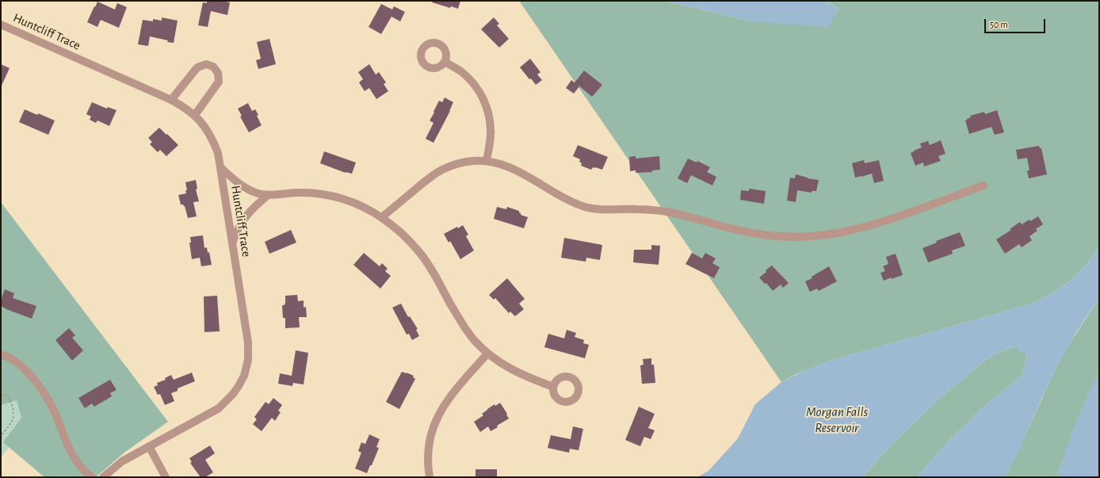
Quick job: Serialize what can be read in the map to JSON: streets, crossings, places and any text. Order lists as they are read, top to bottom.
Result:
{
  "streets": {
    "street": ["Huntcliff Trace"]
  },
  "water": ["Morgan Falls Reservoir"],
  "scale_bar": "50 m"
}
